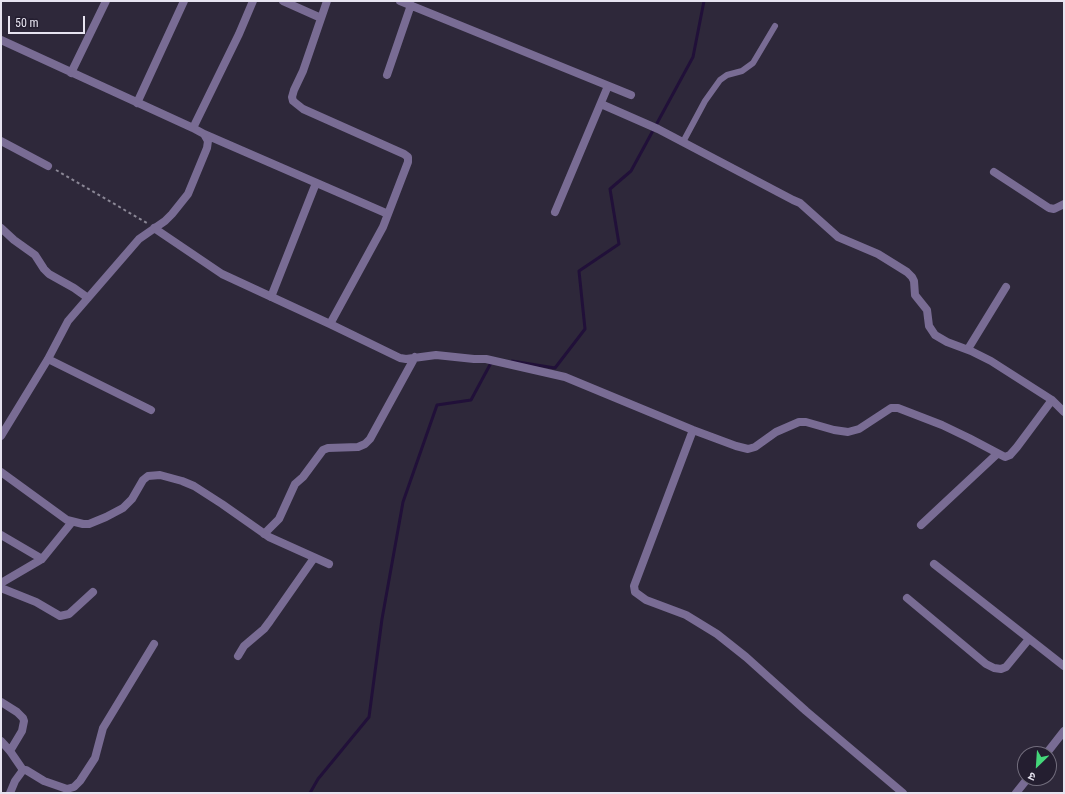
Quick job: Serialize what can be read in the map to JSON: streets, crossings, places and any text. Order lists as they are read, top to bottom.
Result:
{
  "scale_bar": "50 m",
  "north": "bottom left"
}
